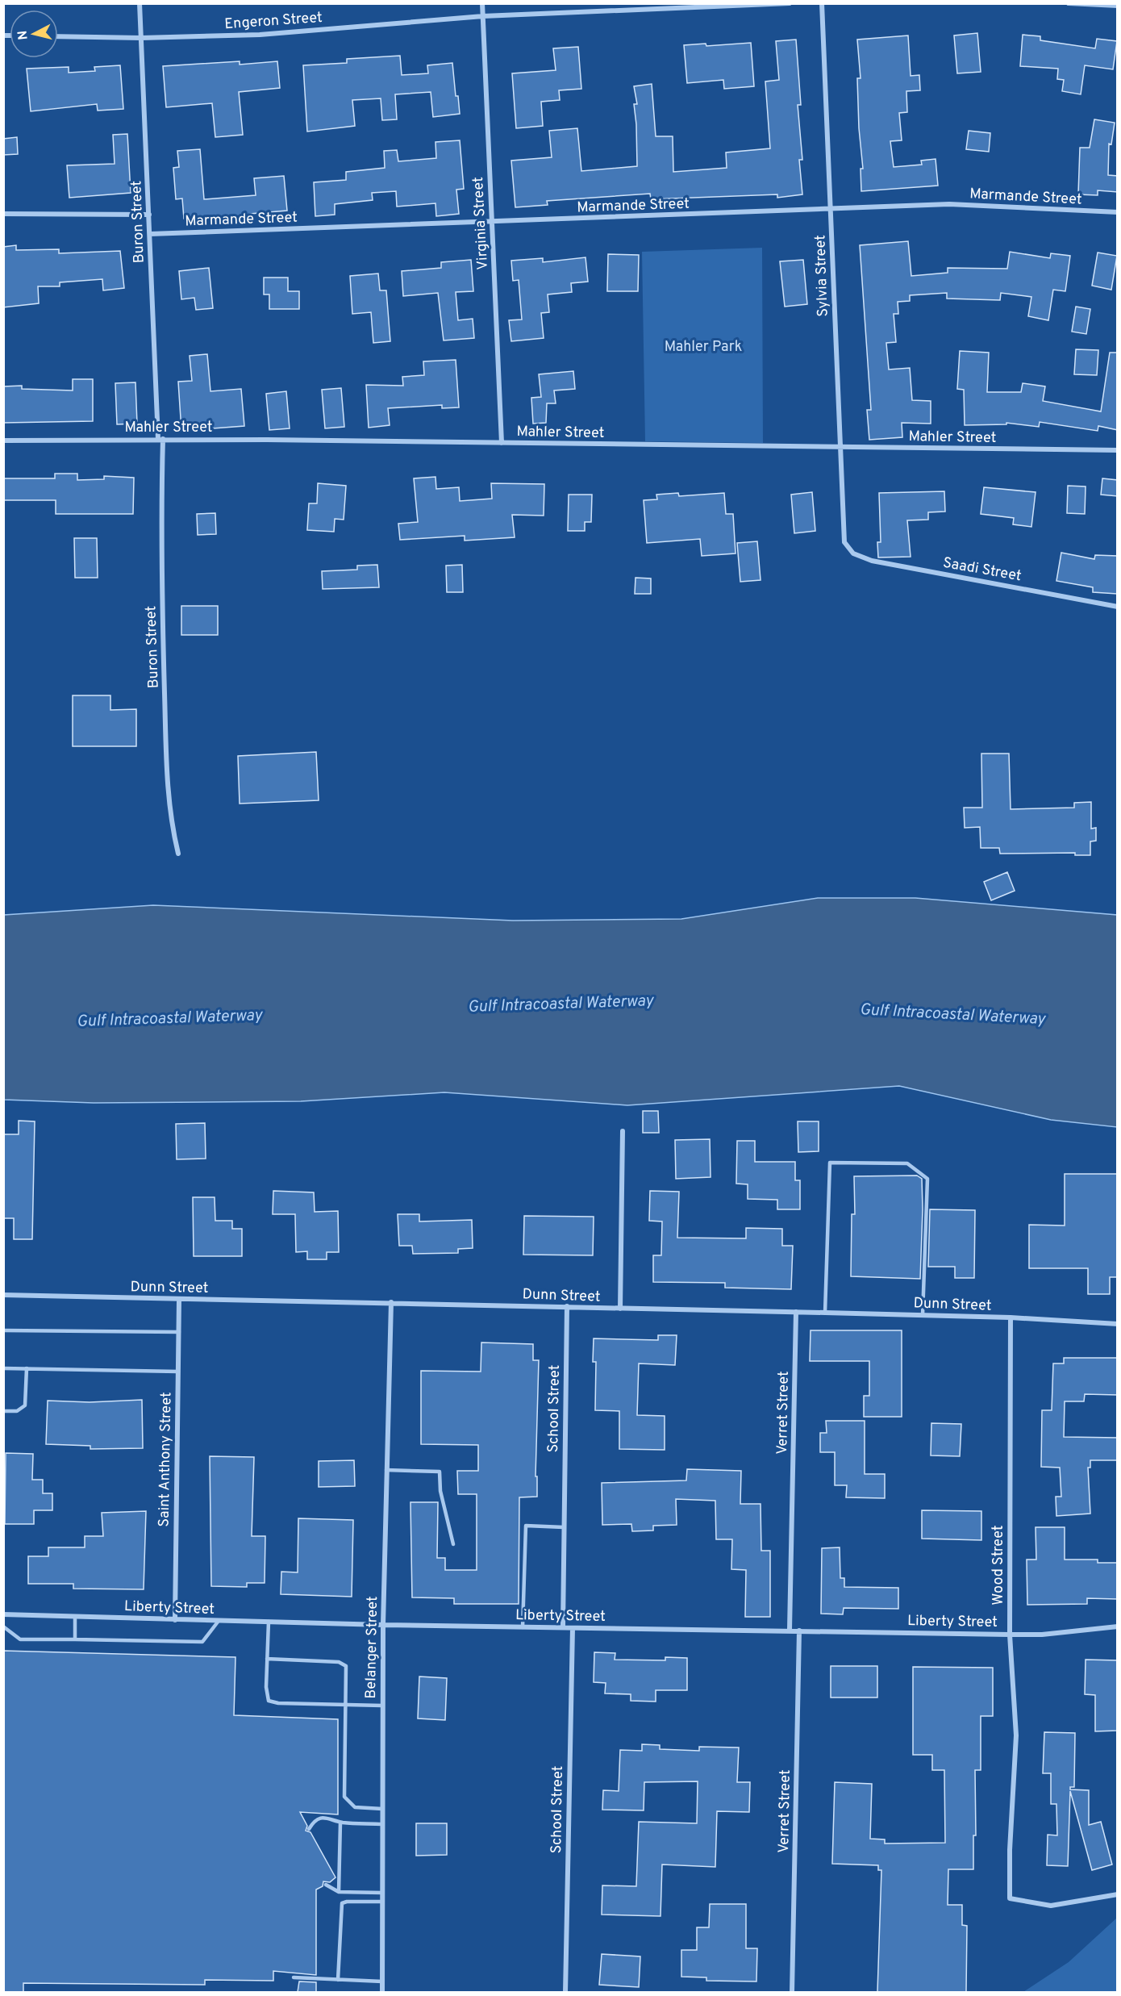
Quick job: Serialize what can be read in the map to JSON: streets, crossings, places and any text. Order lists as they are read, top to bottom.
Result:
{
  "streets": {
    "street": [
      "Engeron Street",
      "Marmande Street",
      "Buron Street",
      "Virginia Street",
      "Sylvia Street",
      "Mahler Street",
      "Saadi Street",
      "Dunn Street",
      "School Street",
      "Verret Street",
      "Saint Anthony Street",
      "Wood Street",
      "Liberty Street",
      "Belanger Street"
    ]
  },
  "crossings": [
    ["Engeron Street", "Buron Street"],
    ["Engeron Street", "Virginia Street"],
    ["Marmande Street", "Buron Street"],
    ["Marmande Street", "Virginia Street"],
    ["Marmande Street", "Sylvia Street"],
    ["Buron Street", "Mahler Street"],
    ["Virginia Street", "Mahler Street"],
    ["Sylvia Street", "Mahler Street"],
    ["Sylvia Street", "Saadi Street"],
    ["Dunn Street", "School Street"],
    ["Dunn Street", "Verret Street"],
    ["Dunn Street", "Saint Anthony Street"],
    ["Dunn Street", "Wood Street"],
    ["Dunn Street", "Belanger Street"],
    ["School Street", "Liberty Street"],
    ["Verret Street", "Liberty Street"],
    ["Saint Anthony Street", "Liberty Street"],
    ["Wood Street", "Liberty Street"],
    ["Liberty Street", "Belanger Street"]
  ],
  "water": ["Gulf Intracoastal Waterway"],
  "parks": ["Mahler Park"],
  "north": "left"
}
